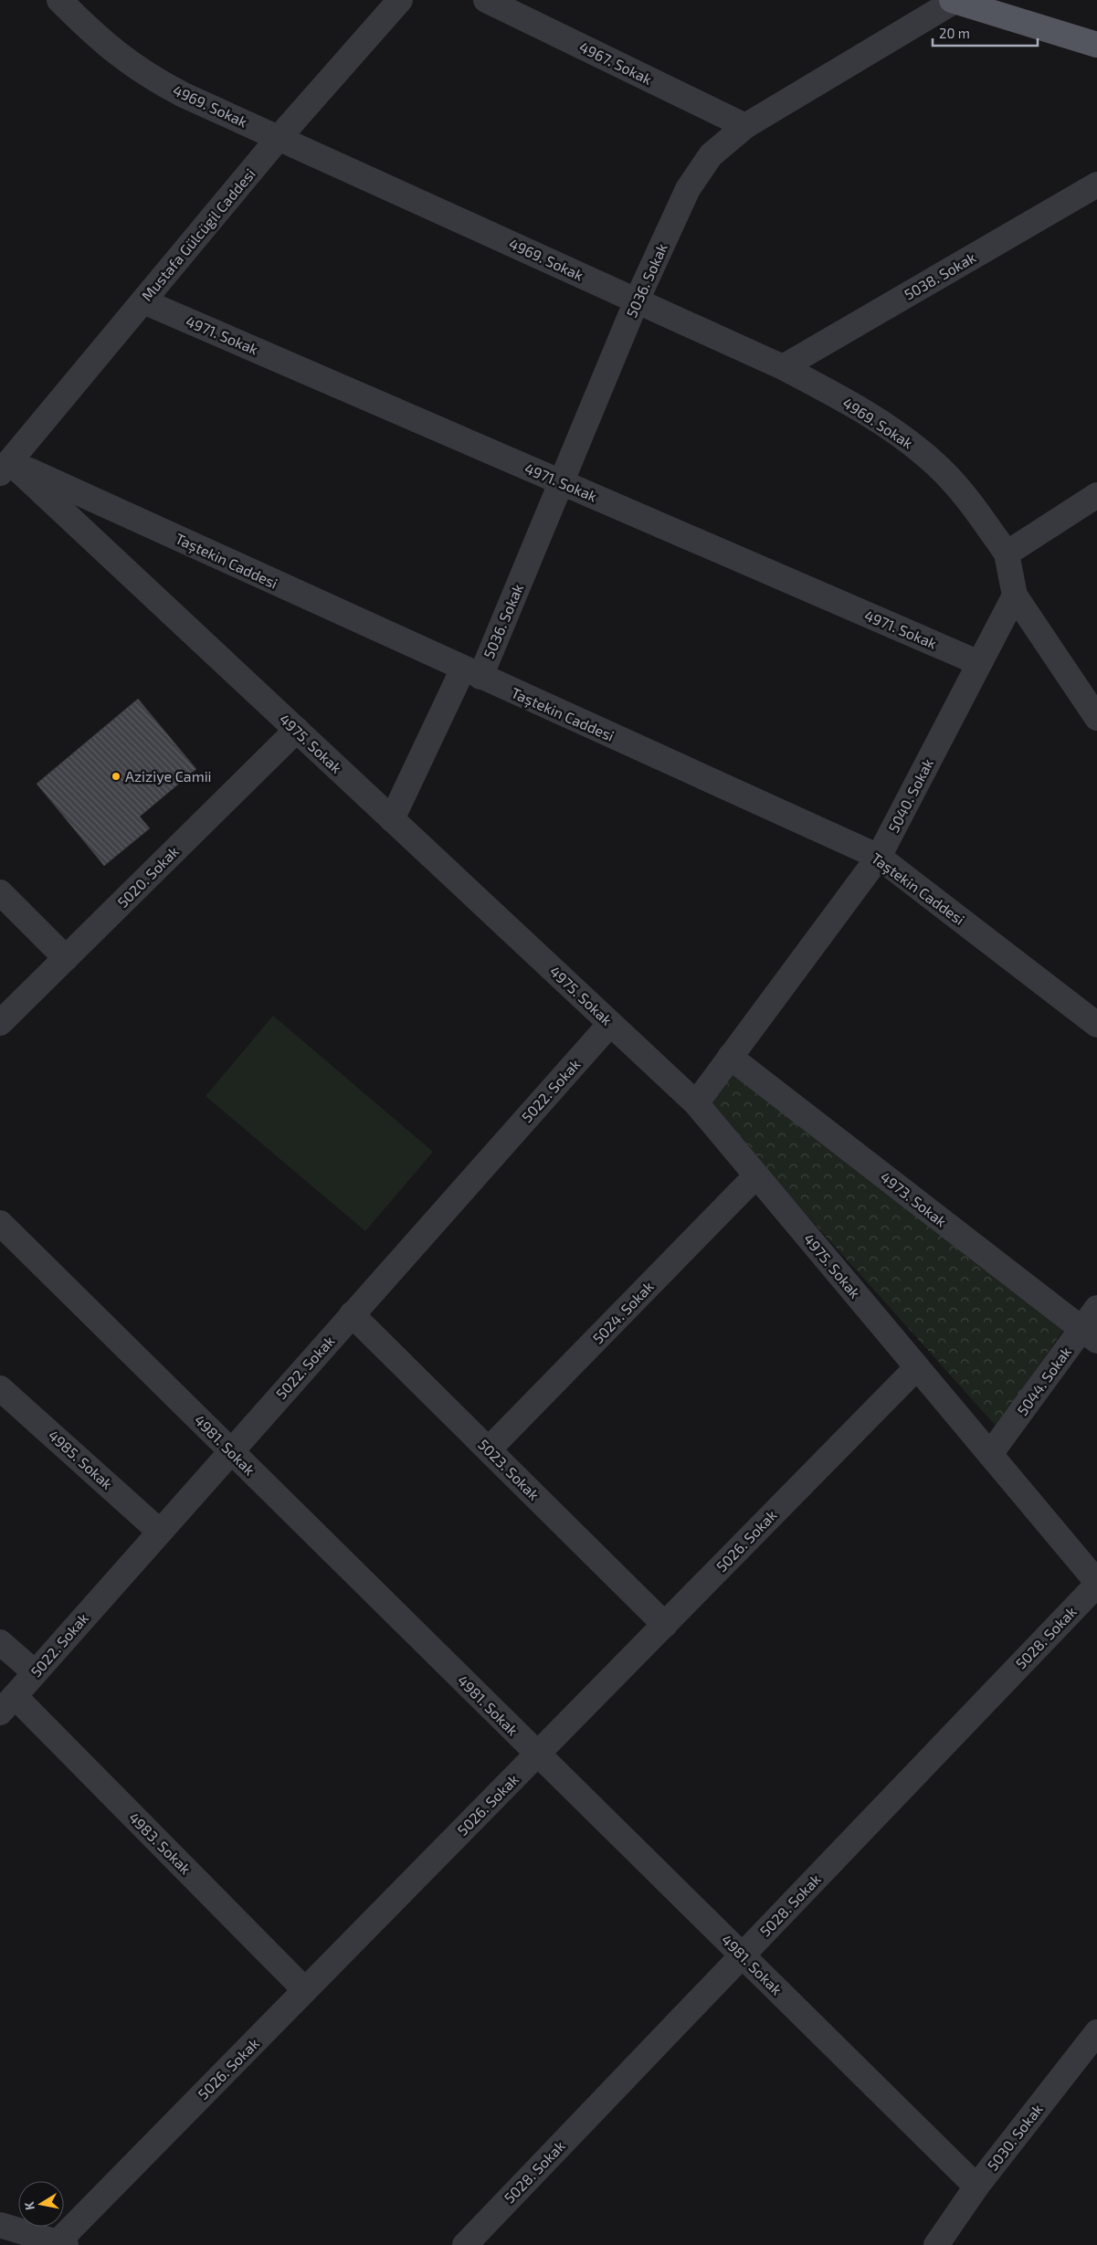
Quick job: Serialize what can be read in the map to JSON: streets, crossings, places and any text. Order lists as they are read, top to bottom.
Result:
{
  "streets": {
    "street": [
      "4967. Sokak",
      "4969. Sokak",
      "Mustafa Gülcügil Caddesi",
      "5038. Sokak",
      "5036. Sokak",
      "4971. Sokak",
      "Taştekin Caddesi",
      "4975. Sokak",
      "5040. Sokak",
      "5020. Sokak",
      "5022. Sokak",
      "4973. Sokak",
      "5024. Sokak",
      "5044. Sokak",
      "4981. Sokak",
      "4985. Sokak",
      "5023. Sokak",
      "5026. Sokak",
      "5028. Sokak",
      "4983. Sokak",
      "5030. Sokak"
    ]
  },
  "crossings": [
    ["4967. Sokak", "5036. Sokak"],
    ["4969. Sokak", "Mustafa Gülcügil Caddesi"],
    ["4969. Sokak", "5038. Sokak"],
    ["4969. Sokak", "5036. Sokak"],
    ["Mustafa Gülcügil Caddesi", "4971. Sokak"],
    ["Mustafa Gülcügil Caddesi", "Taştekin Caddesi"],
    ["Mustafa Gülcügil Caddesi", "4975. Sokak"],
    ["5036. Sokak", "4971. Sokak"],
    ["5036. Sokak", "Taştekin Caddesi"],
    ["5036. Sokak", "4975. Sokak"],
    ["4971. Sokak", "5040. Sokak"],
    ["Taştekin Caddesi", "4975. Sokak"],
    ["Taştekin Caddesi", "5040. Sokak"],
    ["4975. Sokak", "5040. Sokak"],
    ["4975. Sokak", "5020. Sokak"],
    ["4975. Sokak", "5022. Sokak"],
    ["4975. Sokak", "5024. Sokak"],
    ["4975. Sokak", "5044. Sokak"],
    ["4975. Sokak", "5026. Sokak"],
    ["4975. Sokak", "5028. Sokak"],
    ["5040. Sokak", "4973. Sokak"],
    ["5022. Sokak", "4981. Sokak"],
    ["5022. Sokak", "4985. Sokak"],
    ["5022. Sokak", "5023. Sokak"],
    ["5022. Sokak", "4983. Sokak"],
    ["4973. Sokak", "5044. Sokak"],
    ["5024. Sokak", "5023. Sokak"],
    ["4981. Sokak", "5026. Sokak"],
    ["4981. Sokak", "5028. Sokak"],
    ["4981. Sokak", "5030. Sokak"],
    ["5023. Sokak", "5026. Sokak"],
    ["5026. Sokak", "4983. Sokak"]
  ],
  "places": ["Aziziye Camii"],
  "scale_bar": "20 m",
  "north": "left"
}
